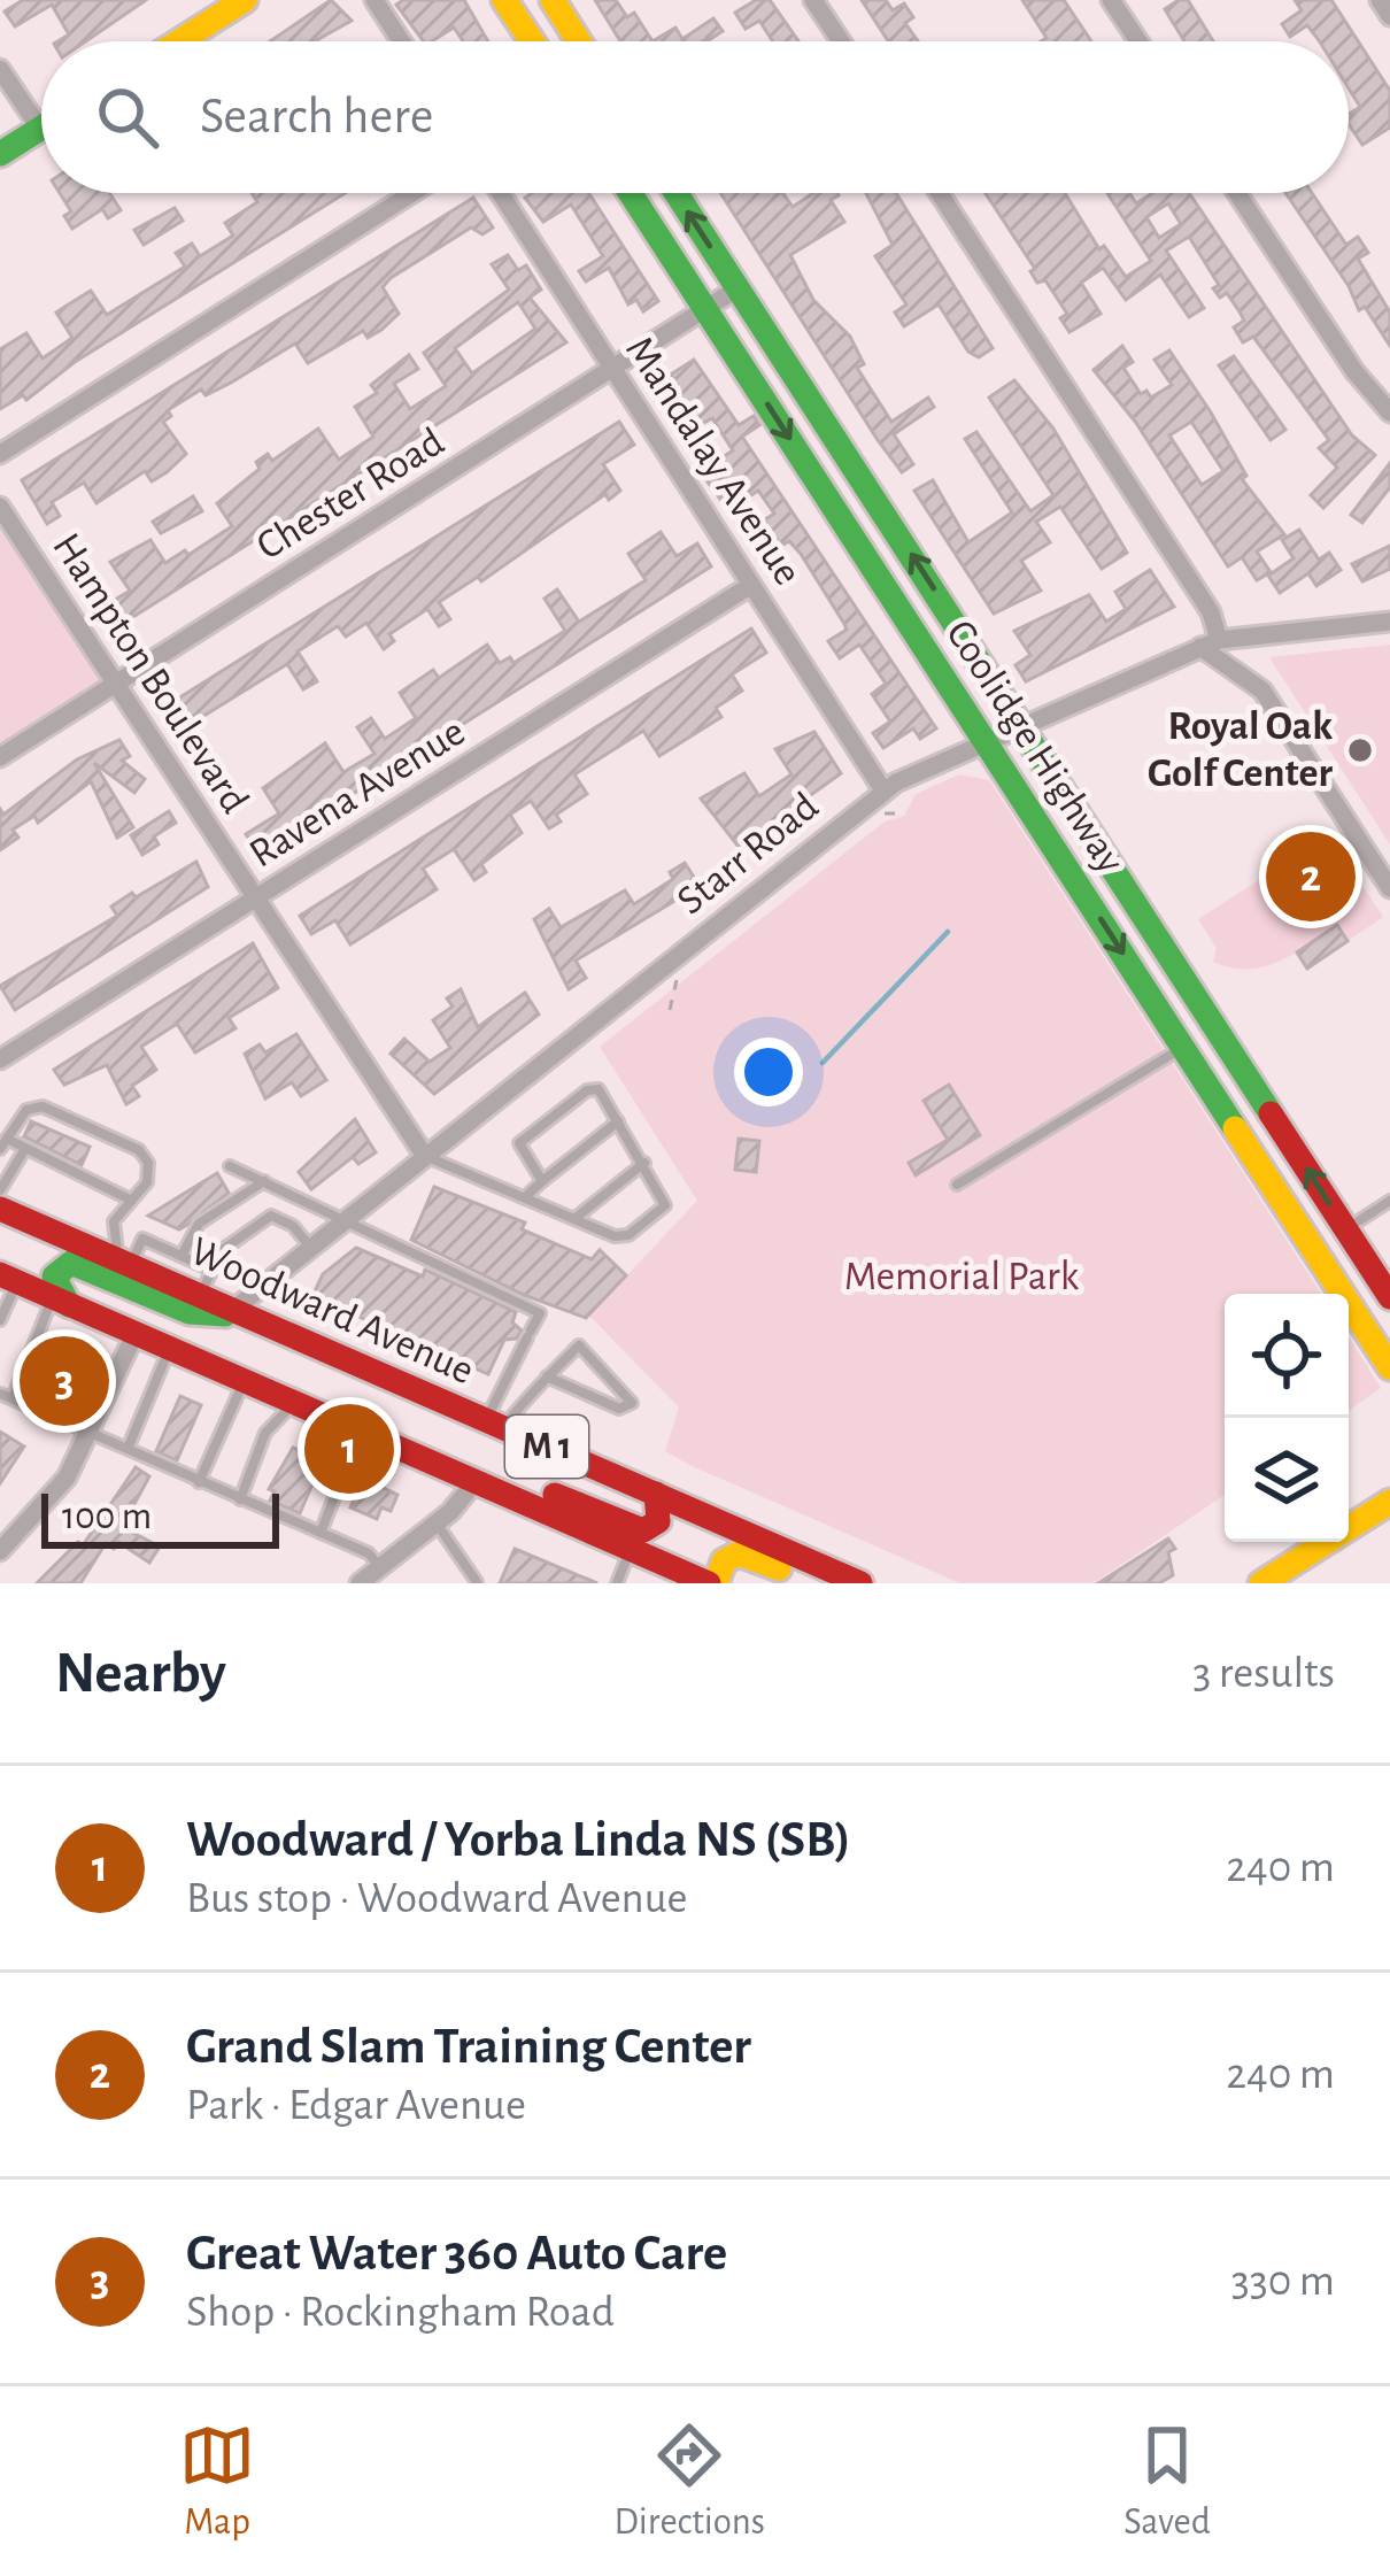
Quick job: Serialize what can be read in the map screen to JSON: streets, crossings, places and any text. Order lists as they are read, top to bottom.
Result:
{
  "streets": {
    "main road": ["Coolidge Highway", "Woodward Avenue", "M 1"],
    "street": [
      "Mandalay Avenue",
      "Chester Road",
      "Hampton Boulevard",
      "Ravena Avenue",
      "Starr Road"
    ]
  },
  "crossings": [
    ["Mandalay Avenue", "Chester Road"],
    ["Mandalay Avenue", "Ravena Avenue"],
    ["Mandalay Avenue", "Starr Road"],
    ["Chester Road", "Hampton Boulevard"],
    ["Chester Road", "Coolidge Highway"],
    ["Hampton Boulevard", "Ravena Avenue"],
    ["Hampton Boulevard", "Starr Road"],
    ["Coolidge Highway", "Starr Road"],
    ["Starr Road", "Woodward Avenue"]
  ],
  "parks": ["Memorial Park"],
  "places": ["Royal Oak Golf Center"],
  "scale_bar": "100 m",
  "page": {
    "search": "Search here",
    "pins": ["2", "3", "1"],
    "scale": "100 m",
    "heading": ["Nearby", "3 results"],
    "list": [
      {
        "mark": "1",
        "name": "Woodward / Yorba Linda NS (SB)",
        "note": "Bus stop · Woodward Avenue",
        "value": "240 m"
      },
      {
        "mark": "2",
        "name": "Grand Slam Training Center",
        "note": "Park · Edgar Avenue",
        "value": "240 m"
      },
      {
        "mark": "3",
        "name": "Great Water 360 Auto Care",
        "note": "Shop · Rockingham Road",
        "value": "330 m"
      }
    ],
    "nav": ["Map", "Directions", "Saved"]
  }
}
